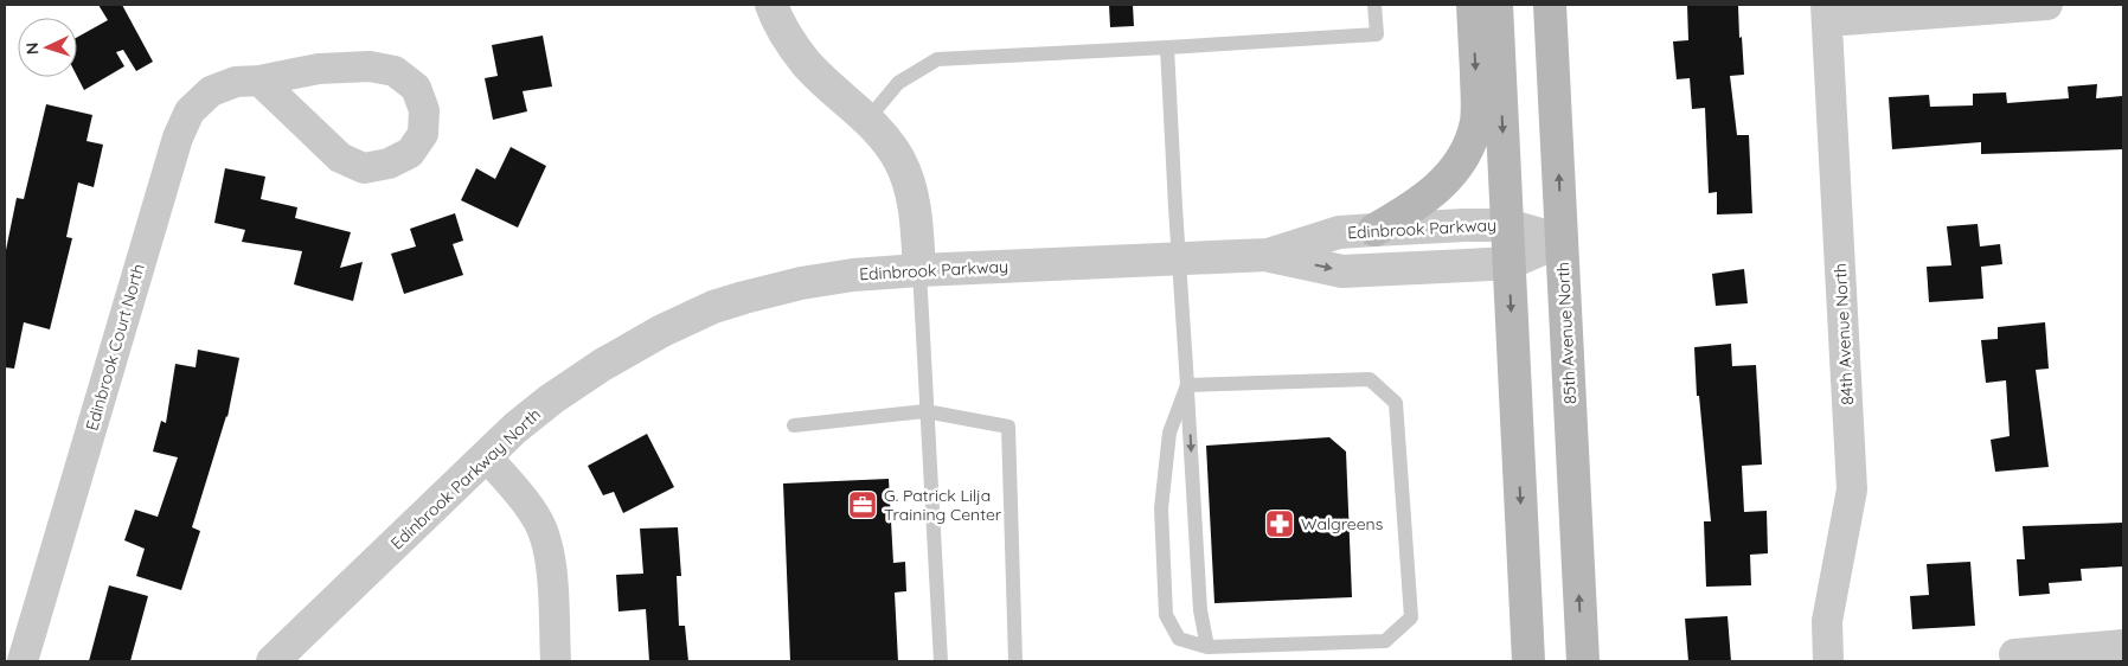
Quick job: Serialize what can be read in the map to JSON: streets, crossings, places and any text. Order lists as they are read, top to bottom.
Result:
{
  "streets": {
    "main road": ["85th Avenue North"],
    "street": [
      "Edinbrook Parkway",
      "84th Avenue North",
      "Edinbrook Court North",
      "Edinbrook Parkway North"
    ]
  },
  "crossings": [
    ["Edinbrook Parkway", "85th Avenue North"],
    ["Edinbrook Parkway", "Edinbrook Parkway North"]
  ],
  "places": {
    "office": ["G. Patrick Lilja Training Center"],
    "pharmacy": ["Walgreens"]
  },
  "north": "left"
}
